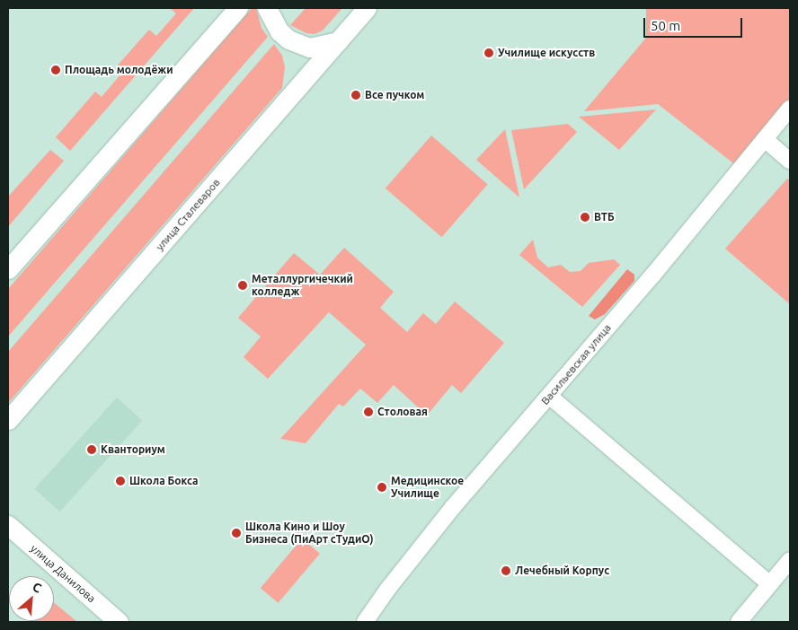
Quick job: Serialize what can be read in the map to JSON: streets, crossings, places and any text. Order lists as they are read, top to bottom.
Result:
{
  "streets": {
    "main road": ["улица Сталеваров", "улица Данилова"],
    "street": ["Васильевская улица"]
  },
  "places": [
    "Училище искусств",
    "Площадь молодёжи",
    "Все пучком",
    "ВТБ",
    "Металлургичечкий колледж",
    "Столовая",
    "Кванториум",
    "Школа Бокса",
    "Медицинское Училище",
    "Школа Кино и Шоу Бизнеса (ПиАрт сТудиО)",
    "Лечебный Корпус"
  ],
  "scale_bar": "50 m",
  "north": "top right"
}
